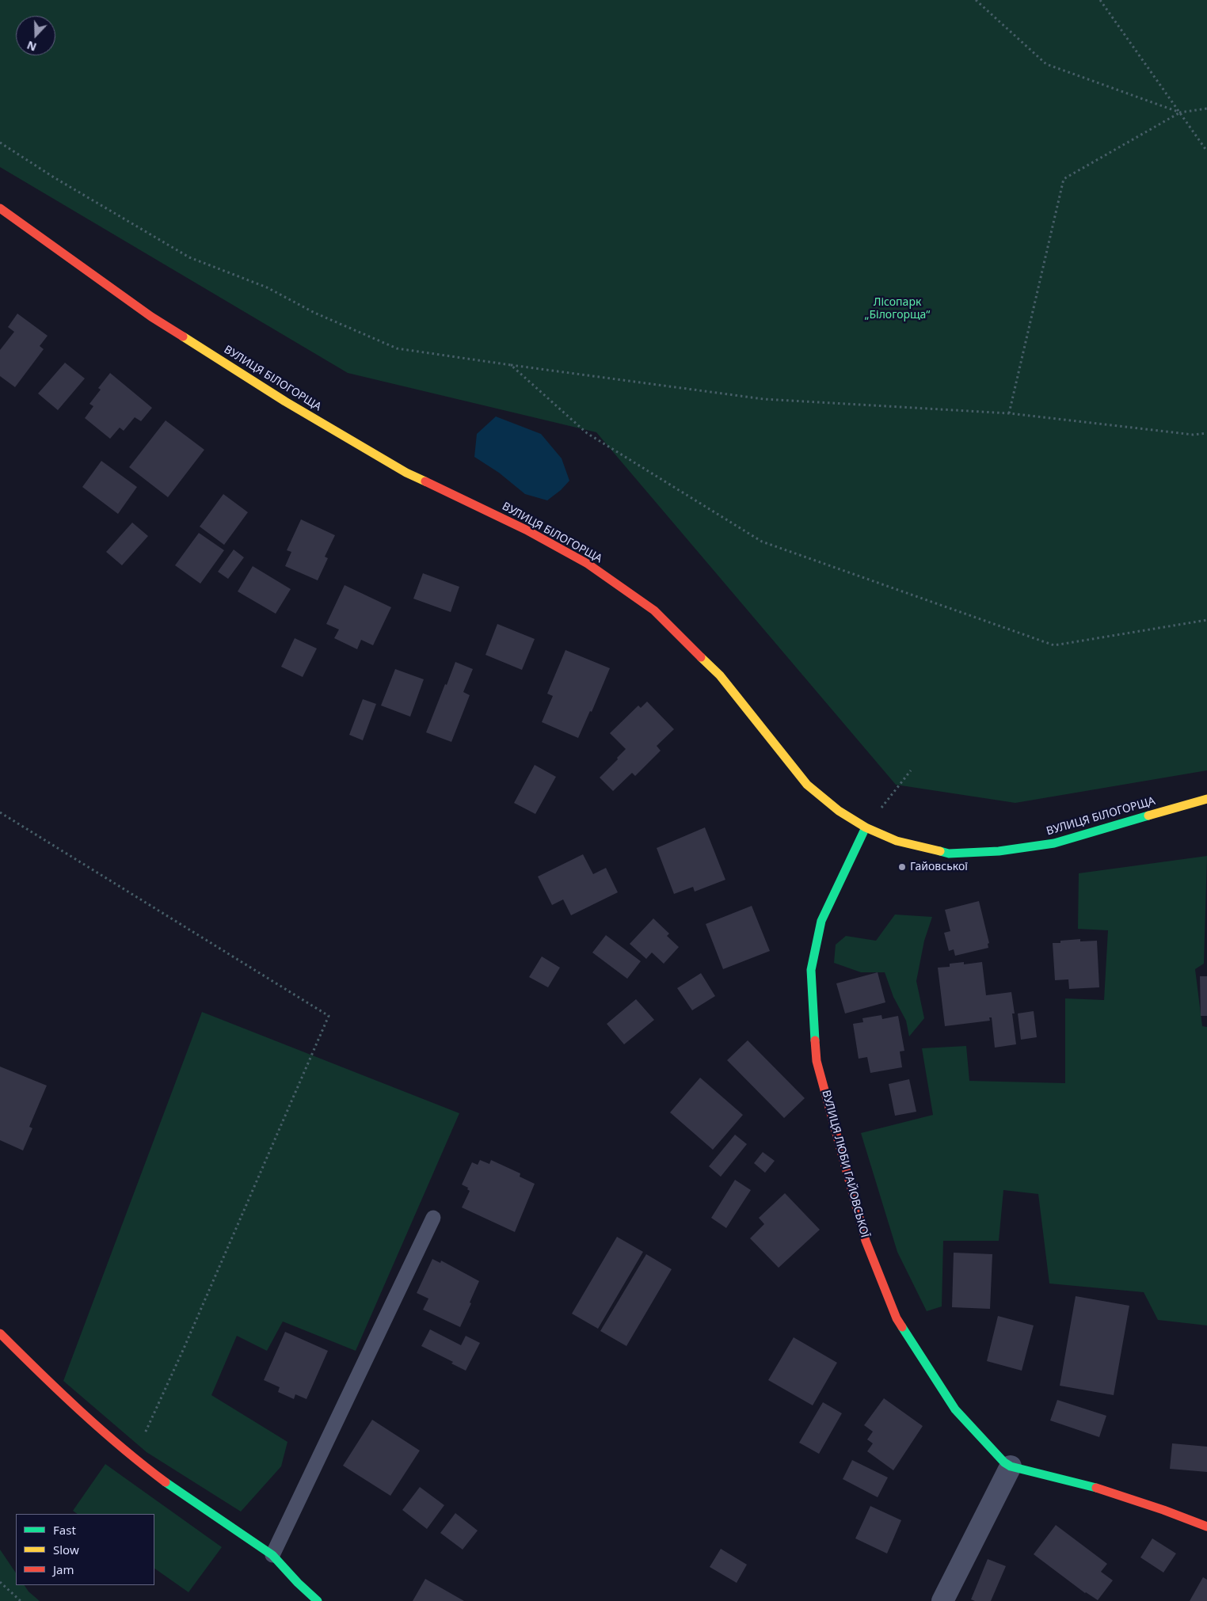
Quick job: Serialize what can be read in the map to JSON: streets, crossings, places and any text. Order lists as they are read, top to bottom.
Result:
{
  "streets": {
    "street": ["ВУЛИЦЯ БІЛОГОРЩА", "ВУЛИЦЯ ЛЮБИ ГАЙОВСЬКОЇ"]
  },
  "crossings": [
    ["ВУЛИЦЯ БІЛОГОРЩА", "ВУЛИЦЯ ЛЮБИ ГАЙОВСЬКОЇ"]
  ],
  "parks": ["Лісопарк „Білогорща“"],
  "places": ["Гайовської"],
  "legend": ["Fast", "Slow", "Jam"],
  "north": "bottom"
}
